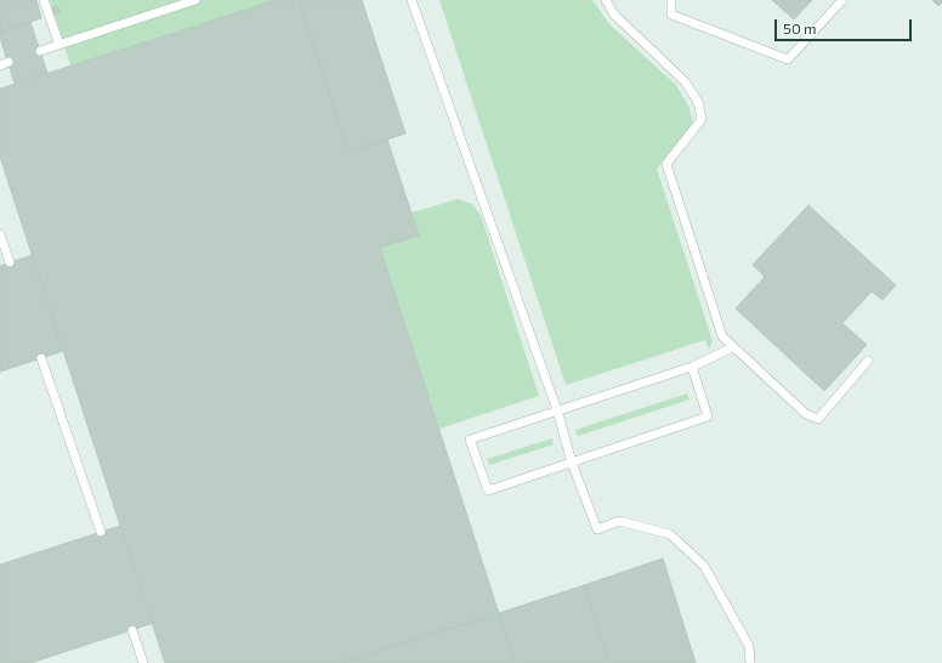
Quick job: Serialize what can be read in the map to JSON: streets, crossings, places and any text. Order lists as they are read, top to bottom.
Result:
{
  "scale_bar": "50 m"
}
